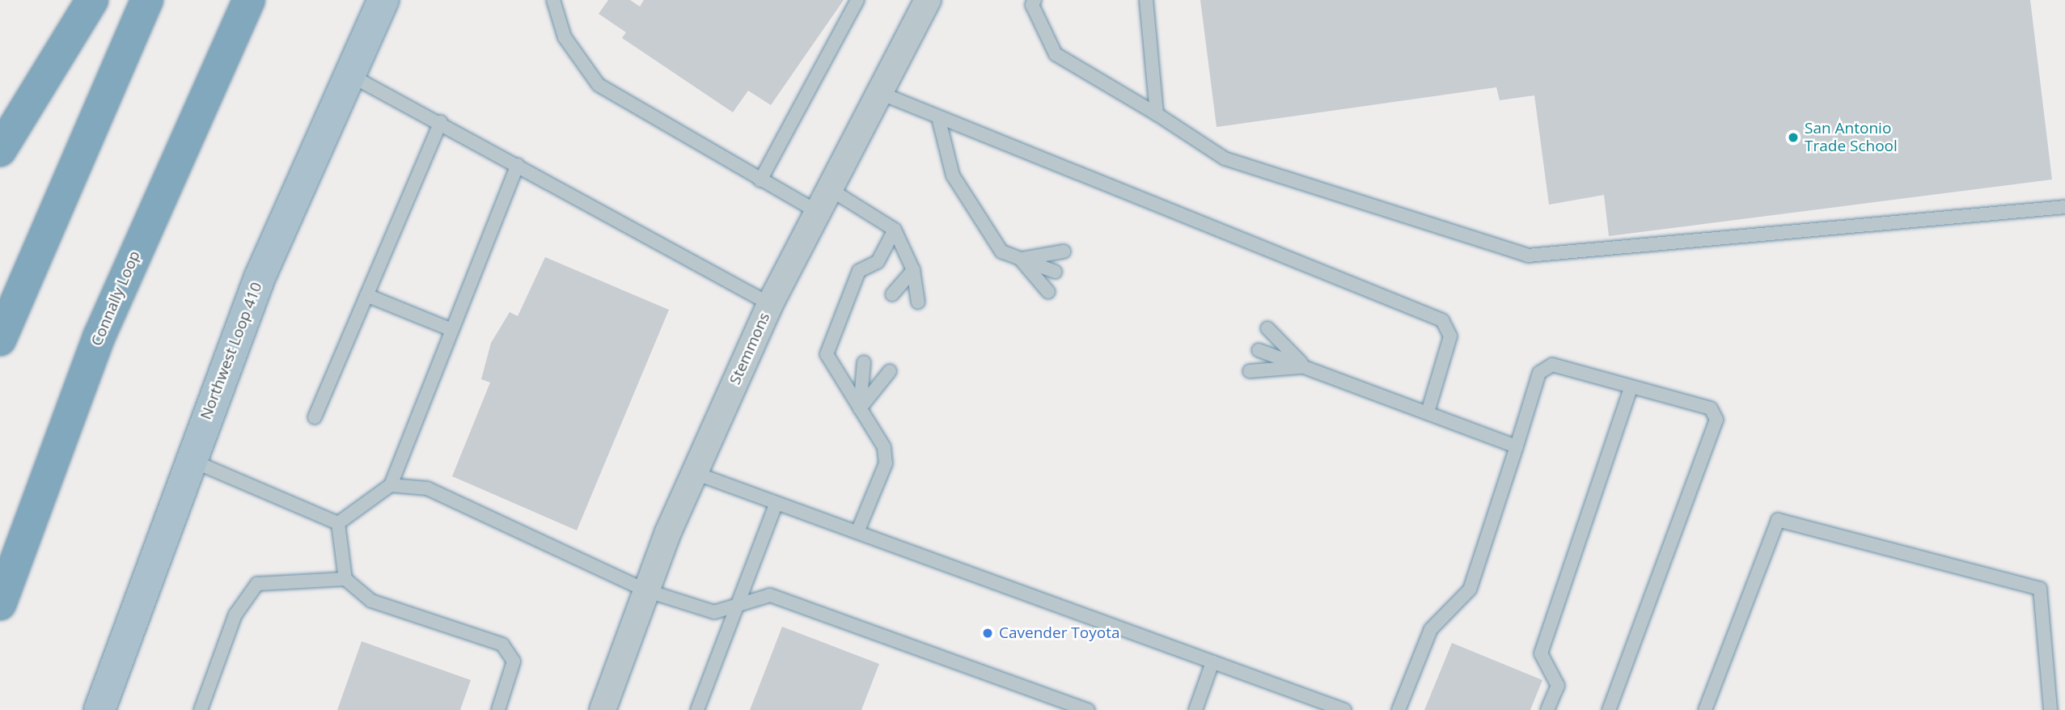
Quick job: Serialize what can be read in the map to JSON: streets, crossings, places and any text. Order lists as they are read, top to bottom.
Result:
{
  "streets": {
    "highway": ["Connally Loop"],
    "main road": ["Northwest Loop 410"],
    "street": ["Stemmons"]
  },
  "places": ["San Antonio Trade School", "Cavender Toyota"]
}
